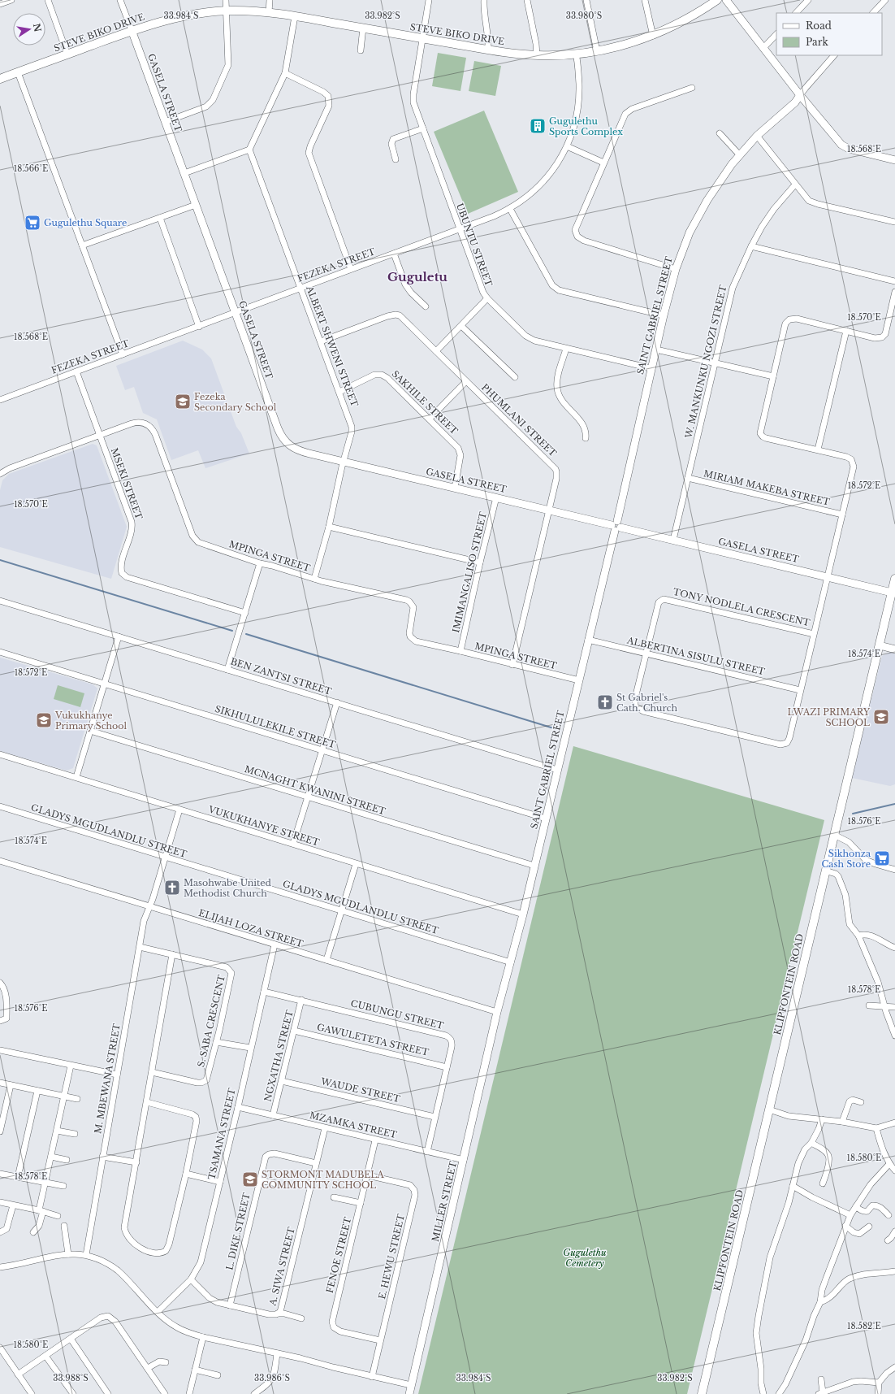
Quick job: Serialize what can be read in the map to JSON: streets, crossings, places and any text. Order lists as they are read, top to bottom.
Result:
{
  "streets": {
    "main road": ["STEVE BIKO DRIVE", "KLIPFONTEIN ROAD"],
    "street": [
      "GASELA STREET",
      "UBUNTU STREET",
      "FEZEKA STREET",
      "SAINT GABRIEL STREET",
      "ALBERT SHWENI STREET",
      "W. MANKUNKU NGOZI STREET",
      "SAKHILE STREET",
      "PHUMLANI STREET",
      "MSEKI STREET",
      "MIRIAM MAKEBA STREET",
      "MPINGA STREET",
      "IMIMANGALISO STREET",
      "TONY NODLELA CRESCENT",
      "ALBERTINA SISULU STREET",
      "BEN ZANTSI STREET",
      "SIKHULULEKILE STREET",
      "MCNAGHT KWANINI STREET",
      "VUKUKHANYE STREET",
      "GLADYS MGUDLANDLU STREET",
      "ELIJAH LOZA STREET",
      "CUBUNGU STREET",
      "S. SABA CRESCENT",
      "GAWULETETA STREET",
      "NGXATHA STREET",
      "M. MBEWANA STREET",
      "WAUDE STREET",
      "MZAMKA STREET",
      "TSAMANA STREET",
      "MILLER STREET",
      "L. DIKE STREET",
      "FENOE STREET",
      "E. HEWU STREET",
      "A. SIWA STREET"
    ]
  },
  "crossings": [
    ["STEVE BIKO DRIVE", "GASELA STREET"],
    ["STEVE BIKO DRIVE", "UBUNTU STREET"],
    ["STEVE BIKO DRIVE", "FEZEKA STREET"],
    ["GASELA STREET", "FEZEKA STREET"],
    ["GASELA STREET", "SAINT GABRIEL STREET"],
    ["GASELA STREET", "ALBERT SHWENI STREET"],
    ["GASELA STREET", "W. MANKUNKU NGOZI STREET"],
    ["GASELA STREET", "SAKHILE STREET"],
    ["GASELA STREET", "PHUMLANI STREET"],
    ["GASELA STREET", "IMIMANGALISO STREET"],
    ["GASELA STREET", "KLIPFONTEIN ROAD"],
    ["UBUNTU STREET", "FEZEKA STREET"],
    ["UBUNTU STREET", "SAINT GABRIEL STREET"],
    ["FEZEKA STREET", "ALBERT SHWENI STREET"],
    ["FEZEKA STREET", "MSEKI STREET"],
    ["SAINT GABRIEL STREET", "MPINGA STREET"],
    ["SAINT GABRIEL STREET", "ALBERTINA SISULU STREET"],
    ["SAINT GABRIEL STREET", "BEN ZANTSI STREET"],
    ["SAINT GABRIEL STREET", "SIKHULULEKILE STREET"],
    ["SAINT GABRIEL STREET", "MCNAGHT KWANINI STREET"],
    ["SAINT GABRIEL STREET", "VUKUKHANYE STREET"],
    ["SAINT GABRIEL STREET", "GLADYS MGUDLANDLU STREET"],
    ["SAINT GABRIEL STREET", "ELIJAH LOZA STREET"],
    ["SAINT GABRIEL STREET", "MILLER STREET"],
    ["ALBERT SHWENI STREET", "SAKHILE STREET"],
    ["ALBERT SHWENI STREET", "PHUMLANI STREET"],
    ["ALBERT SHWENI STREET", "MPINGA STREET"],
    ["W. MANKUNKU NGOZI STREET", "MIRIAM MAKEBA STREET"],
    ["PHUMLANI STREET", "MPINGA STREET"],
    ["MSEKI STREET", "MPINGA STREET"],
    ["MPINGA STREET", "IMIMANGALISO STREET"],
    ["TONY NODLELA CRESCENT", "ALBERTINA SISULU STREET"],
    ["VUKUKHANYE STREET", "M. MBEWANA STREET"],
    ["GLADYS MGUDLANDLU STREET", "M. MBEWANA STREET"],
    ["ELIJAH LOZA STREET", "M. MBEWANA STREET"],
    ["ELIJAH LOZA STREET", "TSAMANA STREET"],
    ["ELIJAH LOZA STREET", "MILLER STREET"],
    ["CUBUNGU STREET", "GAWULETETA STREET"],
    ["CUBUNGU STREET", "NGXATHA STREET"],
    ["CUBUNGU STREET", "WAUDE STREET"],
    ["CUBUNGU STREET", "MZAMKA STREET"],
    ["CUBUNGU STREET", "TSAMANA STREET"],
    ["S. SABA CRESCENT", "M. MBEWANA STREET"],
    ["GAWULETETA STREET", "NGXATHA STREET"],
    ["NGXATHA STREET", "WAUDE STREET"],
    ["NGXATHA STREET", "MZAMKA STREET"],
    ["MZAMKA STREET", "TSAMANA STREET"],
    ["MZAMKA STREET", "MILLER STREET"],
    ["MZAMKA STREET", "FENOE STREET"],
    ["MZAMKA STREET", "A. SIWA STREET"],
    ["TSAMANA STREET", "A. SIWA STREET"],
    ["L. DIKE STREET", "A. SIWA STREET"],
    ["FENOE STREET", "E. HEWU STREET"]
  ],
  "districts": ["Guguletu"],
  "parks": ["Gugulethu Cemetery"],
  "places": {
    "building": ["Gugulethu Sports Complex"],
    "supermarket": ["Gugulethu Square", "Sikhonza Cash Store"],
    "school or university": [
      "Fezeka Secondary School",
      "LWAZI PRIMARY SCHOOL",
      "Vukukhanye Primary School",
      "STORMONT MADUBELA COMMUNITY SCHOOL"
    ],
    "church": ["St Gabriel's Cath. Church", "Masohwabe United Methodist Church"]
  },
  "legend": ["Road", "Park"],
  "north": "right",
  "coordinates": [
    "33.984°S",
    "33.982°S",
    "33.980°S",
    "18.568°E",
    "18.566°E",
    "18.570°E",
    "18.572°E",
    "18.574°E",
    "18.576°E",
    "18.578°E",
    "18.580°E",
    "18.582°E",
    "33.988°S",
    "33.986°S"
  ]
}
